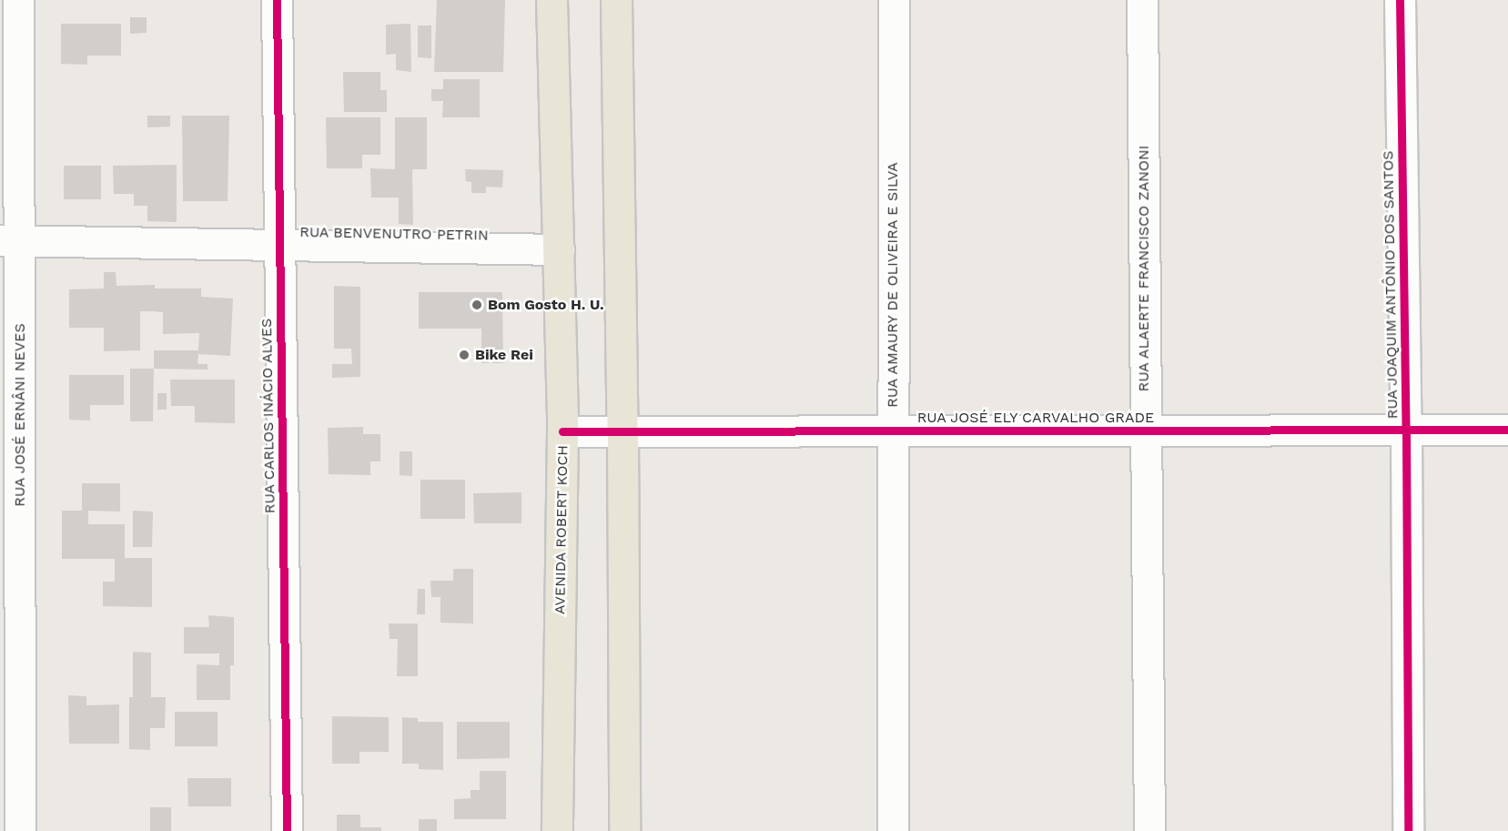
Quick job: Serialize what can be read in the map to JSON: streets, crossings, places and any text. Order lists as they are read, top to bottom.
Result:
{
  "streets": {
    "main road": ["AVENIDA ROBERT KOCH"],
    "street": [
      "RUA BENVENUTRO PETRIN",
      "RUA ALAERTE FRANCISCO ZANONI",
      "RUA AMAURY DE OLIVEIRA E SILVA",
      "RUA JOAQUIM ANTÔNIO DOS SANTOS",
      "RUA JOSÉ ERNÂNI NEVES",
      "RUA CARLOS INÁCIO ALVES",
      "RUA JOSÉ ELY CARVALHO GRADE"
    ]
  },
  "crossings": [
    ["RUA BENVENUTRO PETRIN", "RUA JOSÉ ERNÂNI NEVES"],
    ["RUA BENVENUTRO PETRIN", "RUA CARLOS INÁCIO ALVES"],
    ["RUA BENVENUTRO PETRIN", "AVENIDA ROBERT KOCH"],
    ["RUA ALAERTE FRANCISCO ZANONI", "RUA JOSÉ ELY CARVALHO GRADE"],
    ["RUA AMAURY DE OLIVEIRA E SILVA", "RUA JOSÉ ELY CARVALHO GRADE"],
    ["RUA JOAQUIM ANTÔNIO DOS SANTOS", "RUA JOSÉ ELY CARVALHO GRADE"],
    ["RUA JOSÉ ELY CARVALHO GRADE", "AVENIDA ROBERT KOCH"]
  ],
  "places": ["Bom Gosto H. U.", "Bike Rei"]
}
